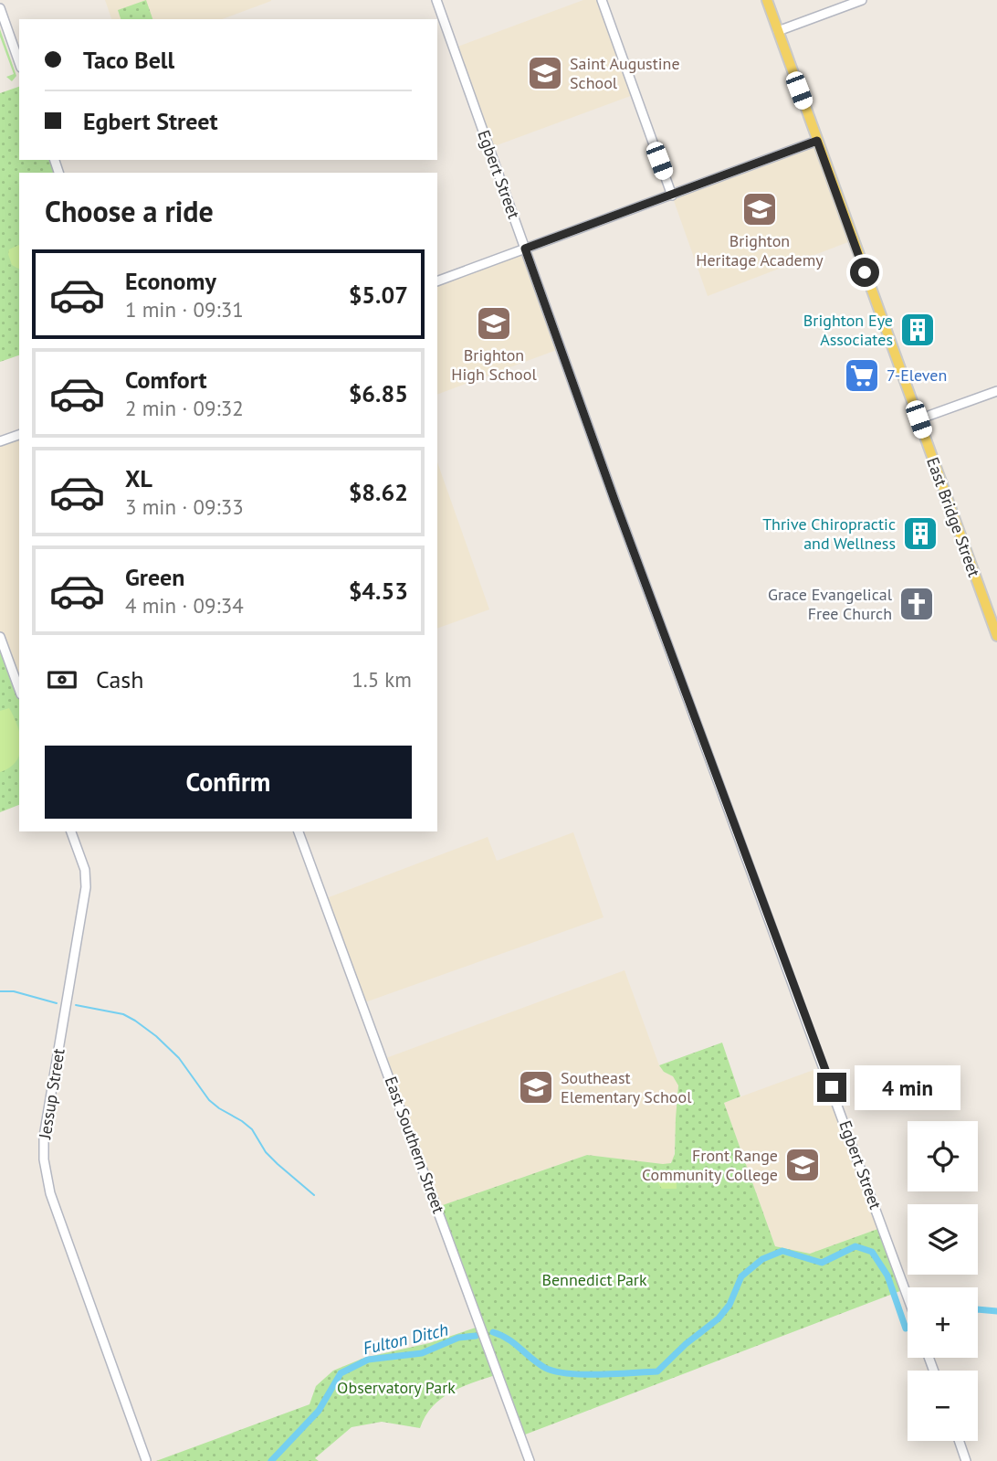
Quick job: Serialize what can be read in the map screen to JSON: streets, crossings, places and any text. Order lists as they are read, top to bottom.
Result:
{
  "streets": {
    "main road": ["East Bridge Street"],
    "street": ["Egbert Street", "Jessup Street", "East Southern Street"]
  },
  "water": ["Fulton Ditch"],
  "parks": ["Bennedict Park", "Observatory Park"],
  "places": {
    "school or university": [
      "Saint Augustine School",
      "Brighton Heritage Academy",
      "Brighton High School",
      "Southeast Elementary School",
      "Front Range Community College"
    ],
    "building": ["Brighton Eye Associates", "Thrive Chiropractic and Wellness"],
    "supermarket": ["7-Eleven"],
    "church": ["Grace Evangelical Free Church"]
  },
  "page": {
    "banner": ["Taco Bell", "Egbert Street"],
    "heading": "Choose a ride",
    "list": [
      {
        "name": "Economy",
        "note": "1 min · 09:31",
        "value": "$5.07"
      },
      {
        "name": "Comfort",
        "note": "2 min · 09:32",
        "value": "$6.85"
      },
      {
        "name": "XL",
        "note": "3 min · 09:33",
        "value": "$8.62"
      },
      {
        "name": "Green",
        "note": "4 min · 09:34",
        "value": "$4.53"
      }
    ],
    "pay": ["Cash", "1.5 km"],
    "buttons": "Confirm",
    "bubble": "4 min",
    "map_buttons": ["+", "−"]
  }
}
